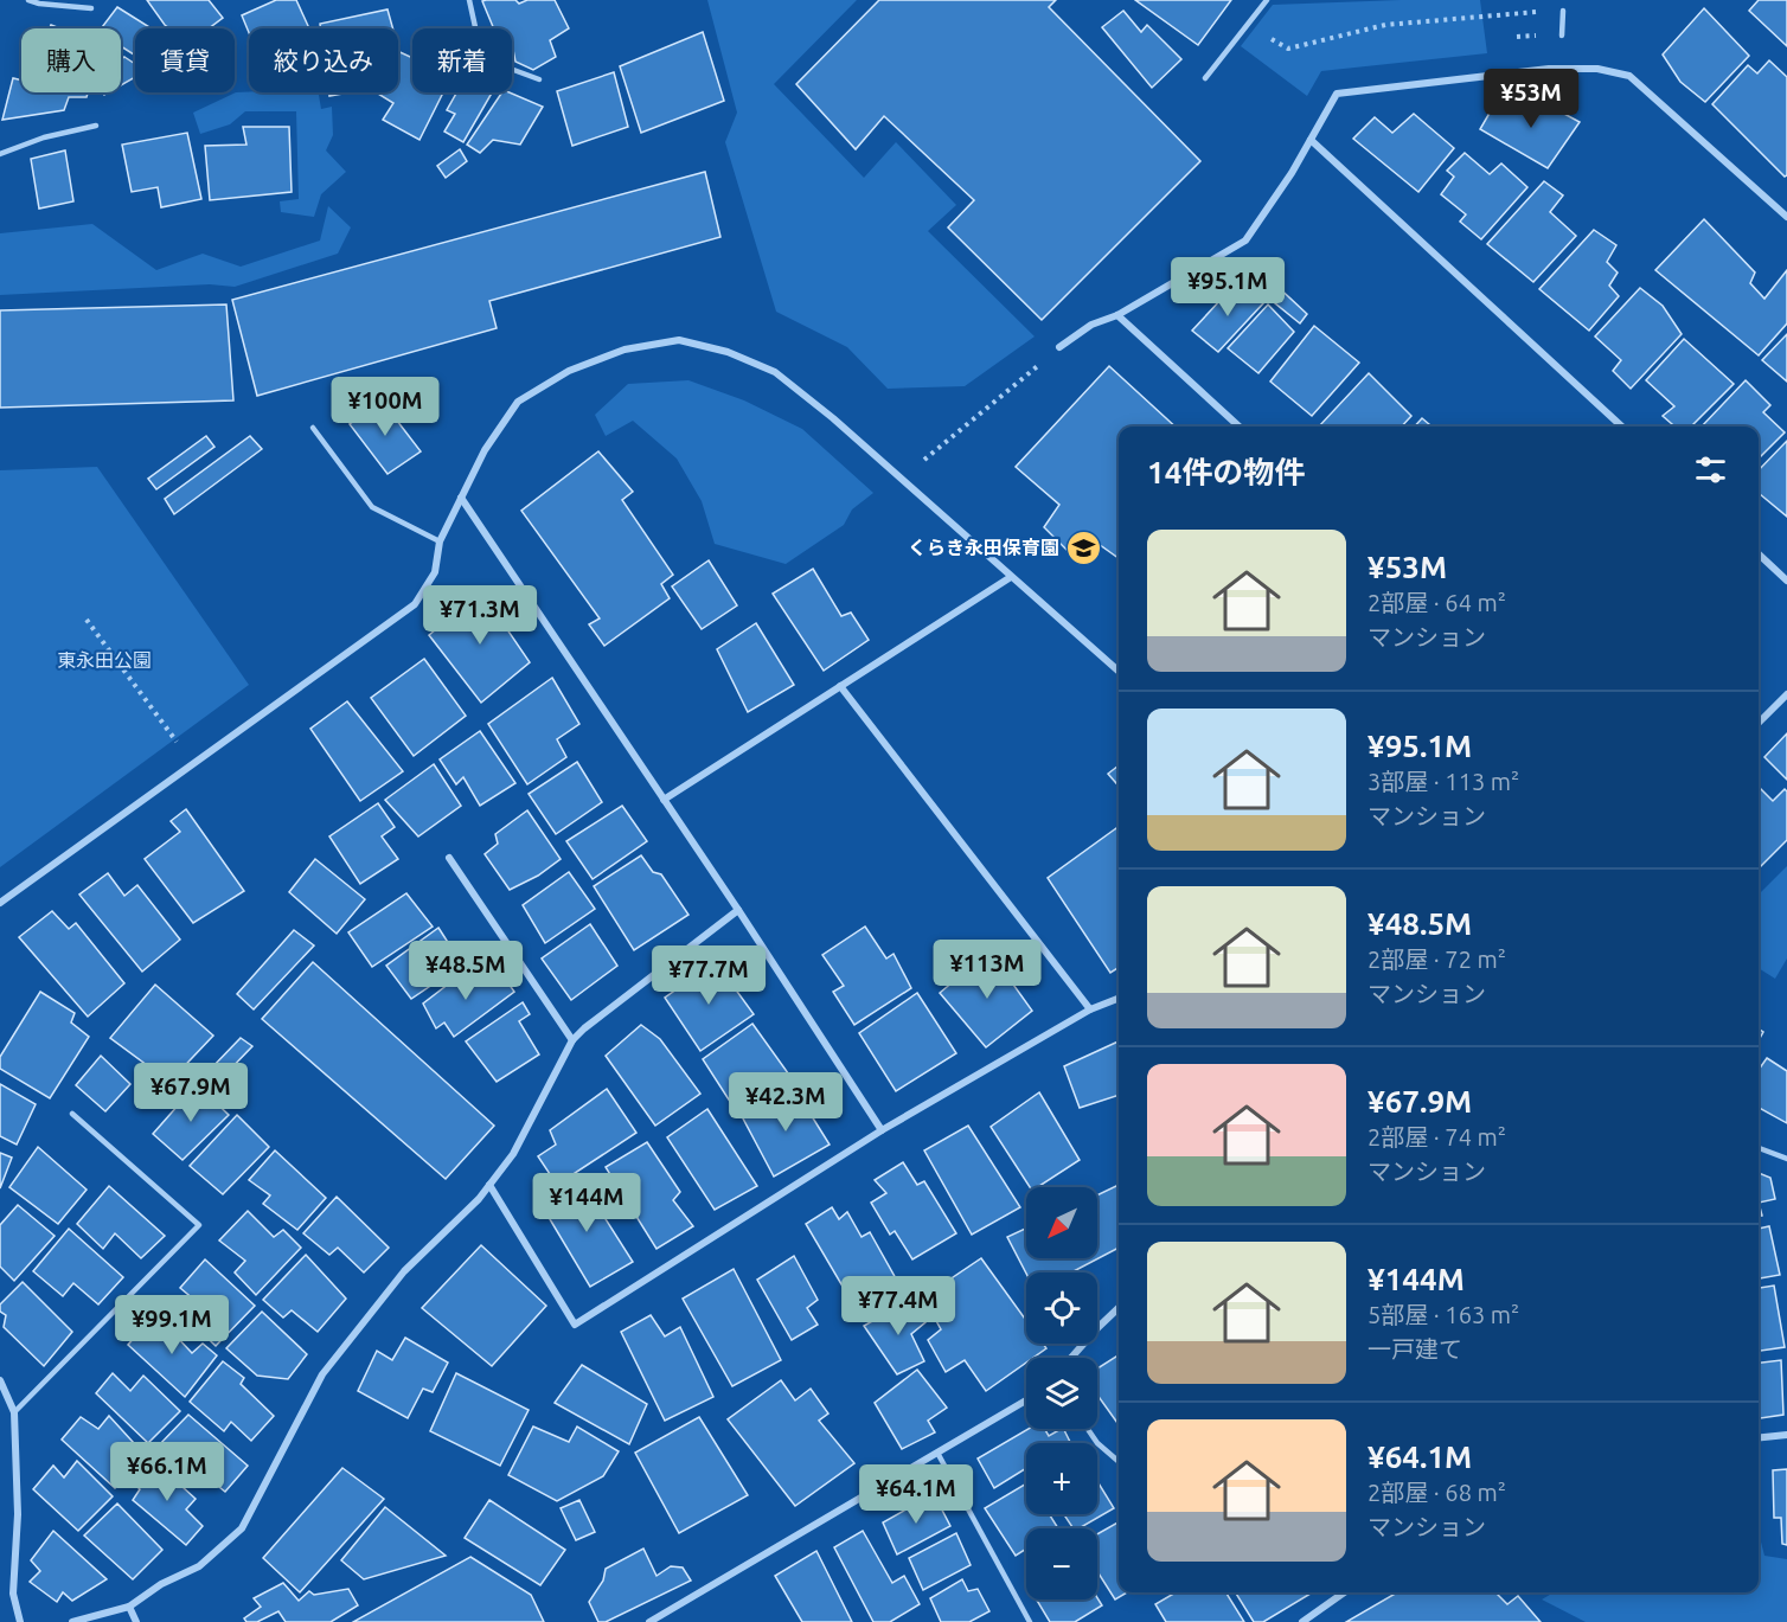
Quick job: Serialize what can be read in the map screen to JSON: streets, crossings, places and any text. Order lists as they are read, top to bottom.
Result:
{
  "parks": ["東永田公園"],
  "places": {
    "school or university": ["くらき永田保育園"]
  },
  "north": "bottom left",
  "page": {
    "chip": [
      "購入",
      "賃貸",
      "絞り込み",
      "新着"
    ],
    "price": [
      "¥53M",
      "¥95.1M",
      "¥100M",
      "¥71.3M",
      "¥113M",
      "¥48.5M",
      "¥77.7M",
      "¥67.9M",
      "¥42.3M",
      "¥144M",
      "¥77.4M",
      "¥99.1M",
      "¥66.1M",
      "¥64.1M"
    ],
    "heading": "14件の物件",
    "list": [
      {
        "name": "¥53M",
        "note": "2部屋 · 64 m² · マンション"
      },
      {
        "name": "¥95.1M",
        "note": "3部屋 · 113 m² · マンション"
      },
      {
        "name": "¥48.5M",
        "note": "2部屋 · 72 m² · マンション"
      },
      {
        "name": "¥67.9M",
        "note": "2部屋 · 74 m² · マンション"
      },
      {
        "name": "¥144M",
        "note": "5部屋 · 163 m² · 一戸建て"
      },
      {
        "name": "¥64.1M",
        "note": "2部屋 · 68 m² · マンション"
      }
    ],
    "map_buttons": ["+", "−"]
  }
}
